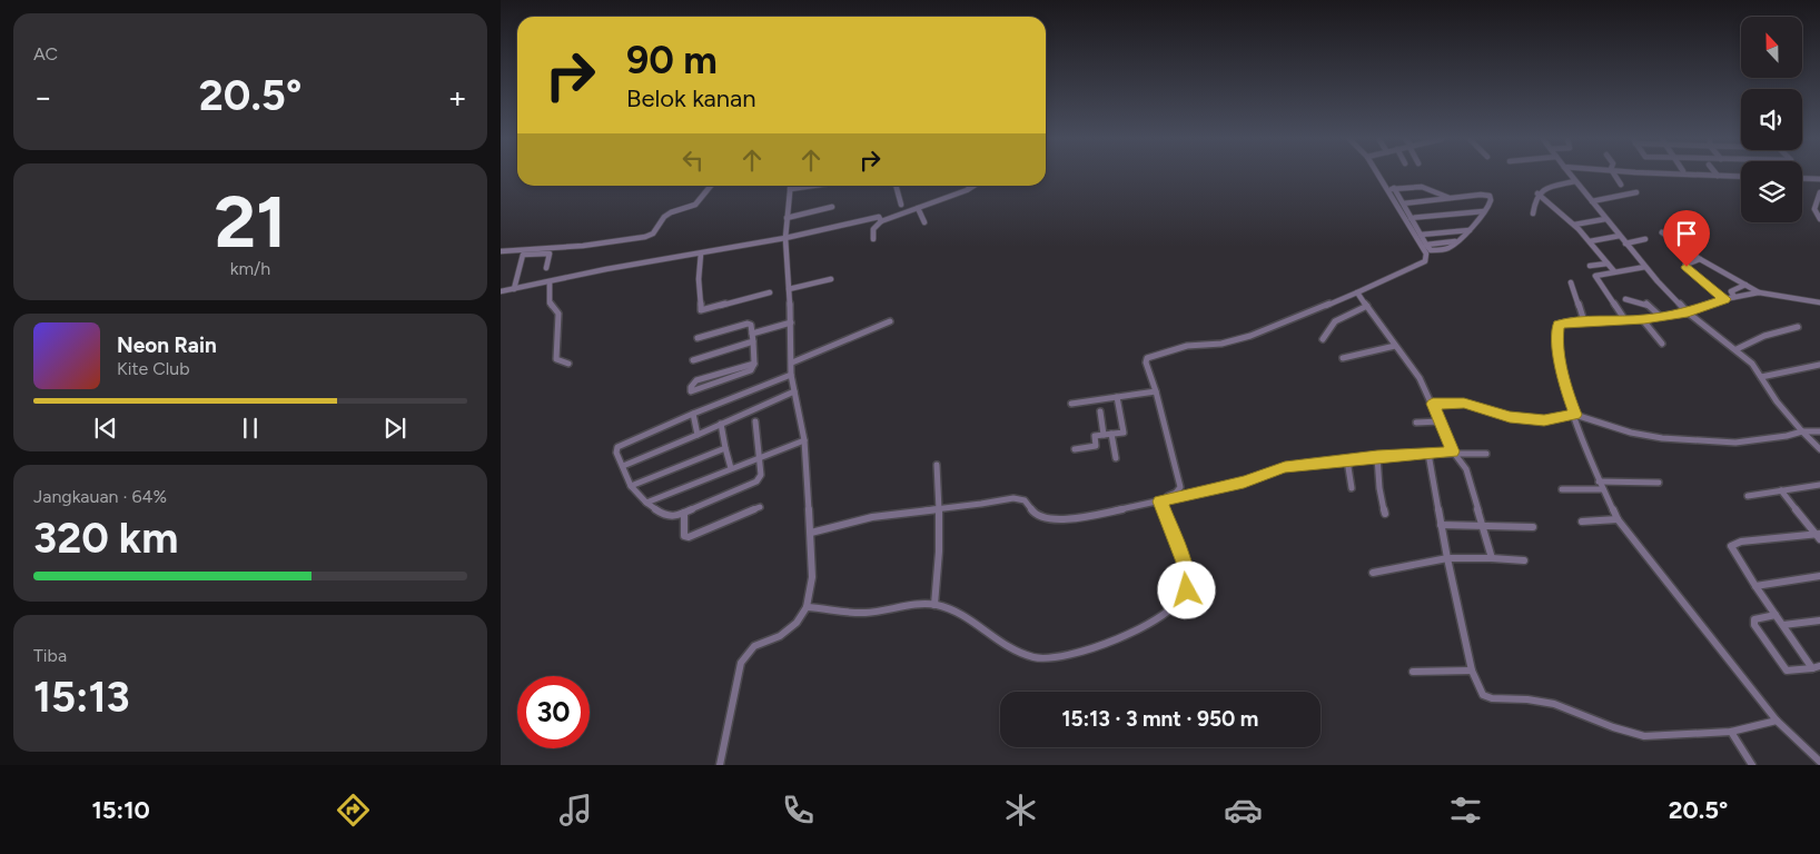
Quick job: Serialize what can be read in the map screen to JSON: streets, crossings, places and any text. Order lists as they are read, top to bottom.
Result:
{
  "north": "top",
  "page": {
    "tile": [
      "AC",
      ["21", "km/h"],
      ["Jangkauan · 64%", "320 km"],
      ["Tiba", "15:13"]
    ],
    "turn": ["90 m", "Belok kanan"],
    "heat": ["−", "20.5°", "+"],
    "song": ["Neon Rain", "Kite Club"],
    "limit": "30",
    "trip": "15:13 · 3 mnt · 950 m",
    "tabs": ["15:10", "20.5°"]
  }
}
